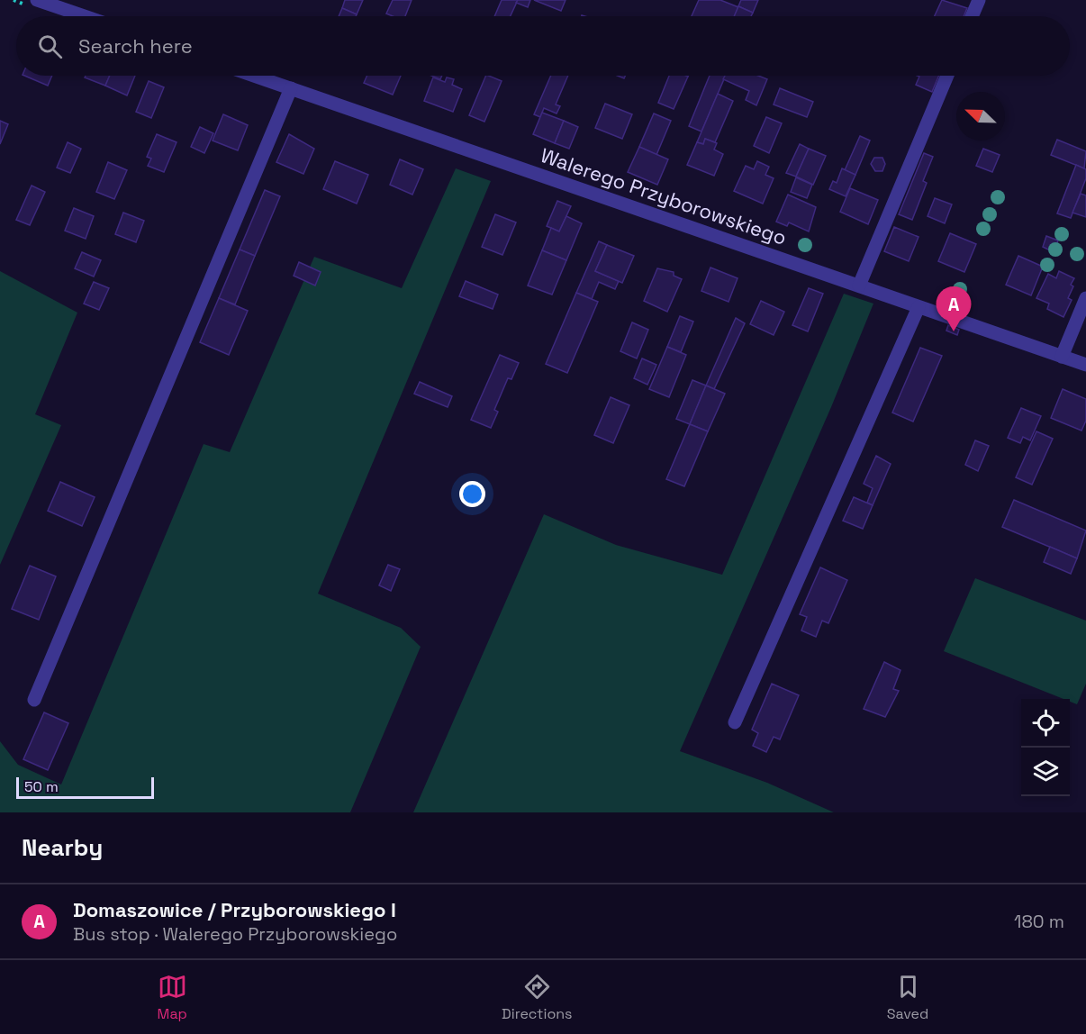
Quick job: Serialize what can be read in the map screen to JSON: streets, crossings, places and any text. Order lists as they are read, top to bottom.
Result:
{
  "streets": {
    "street": ["Walerego Przyborowskiego"]
  },
  "scale_bar": "50 m",
  "north": "top left",
  "page": {
    "search": "Search here",
    "pins": "A",
    "scale": "50 m",
    "heading": "Nearby",
    "list": [
      {
        "mark": "A",
        "name": "Domaszowice / Przyborowskiego I",
        "note": "Bus stop · Walerego Przyborowskiego",
        "value": "180 m"
      }
    ],
    "nav": ["Map", "Directions", "Saved"]
  }
}
